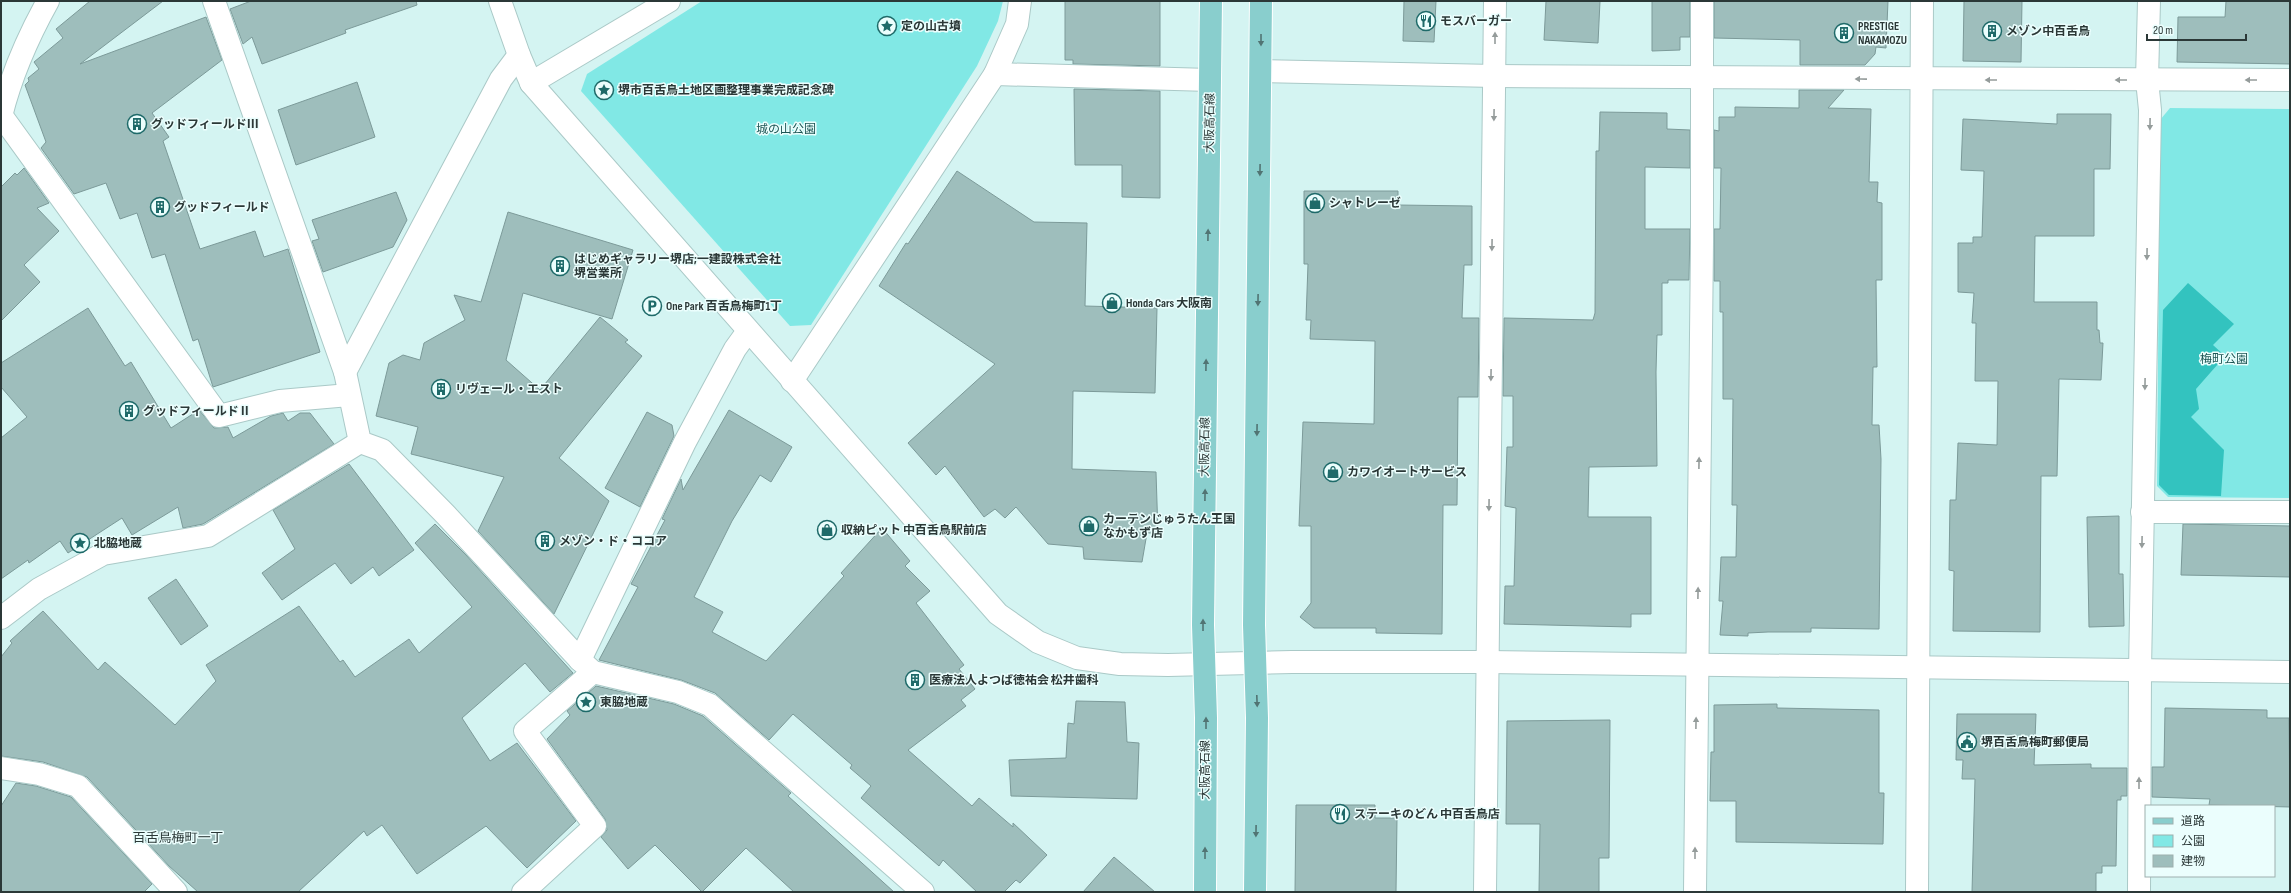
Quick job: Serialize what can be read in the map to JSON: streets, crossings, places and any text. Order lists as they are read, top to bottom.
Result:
{
  "streets": {
    "main road": ["大阪高石線"]
  },
  "districts": ["百舌鳥梅町一丁"],
  "parks": ["城の山公園", "梅町公園"],
  "places": {
    "restaurant": ["モスバーガー", "ステーキのどん 中百舌鳥店"],
    "place": [
      "定の山古墳",
      "堺市百舌鳥土地区画整理事業完成記念碑",
      "北脇地蔵",
      "東脇地蔵"
    ],
    "building": [
      "メゾン中百舌鳥",
      "PRESTIGE NAKAMOZU",
      "グッドフィールドⅢ",
      "グッドフィールド",
      "はじめギャラリー堺店;一建設株式会社 堺営業所",
      "リヴェール・エスト",
      "グッドフィールドⅡ",
      "メゾン・ド・ココア",
      "医療法人よつば徳祐会 松井歯科"
    ],
    "shop": [
      "シャトレーゼ",
      "Honda Cars 大阪南",
      "カワイオートサービス",
      "カーテンじゅうたん王国 なかもず店",
      "収納ピット 中百舌鳥駅前店"
    ],
    "parking": ["One Park 百舌鳥梅町1丁"],
    "public building": ["堺百舌鳥梅町郵便局"]
  },
  "legend": ["道路", "公園", "建物"],
  "scale_bar": "20 m"
}
